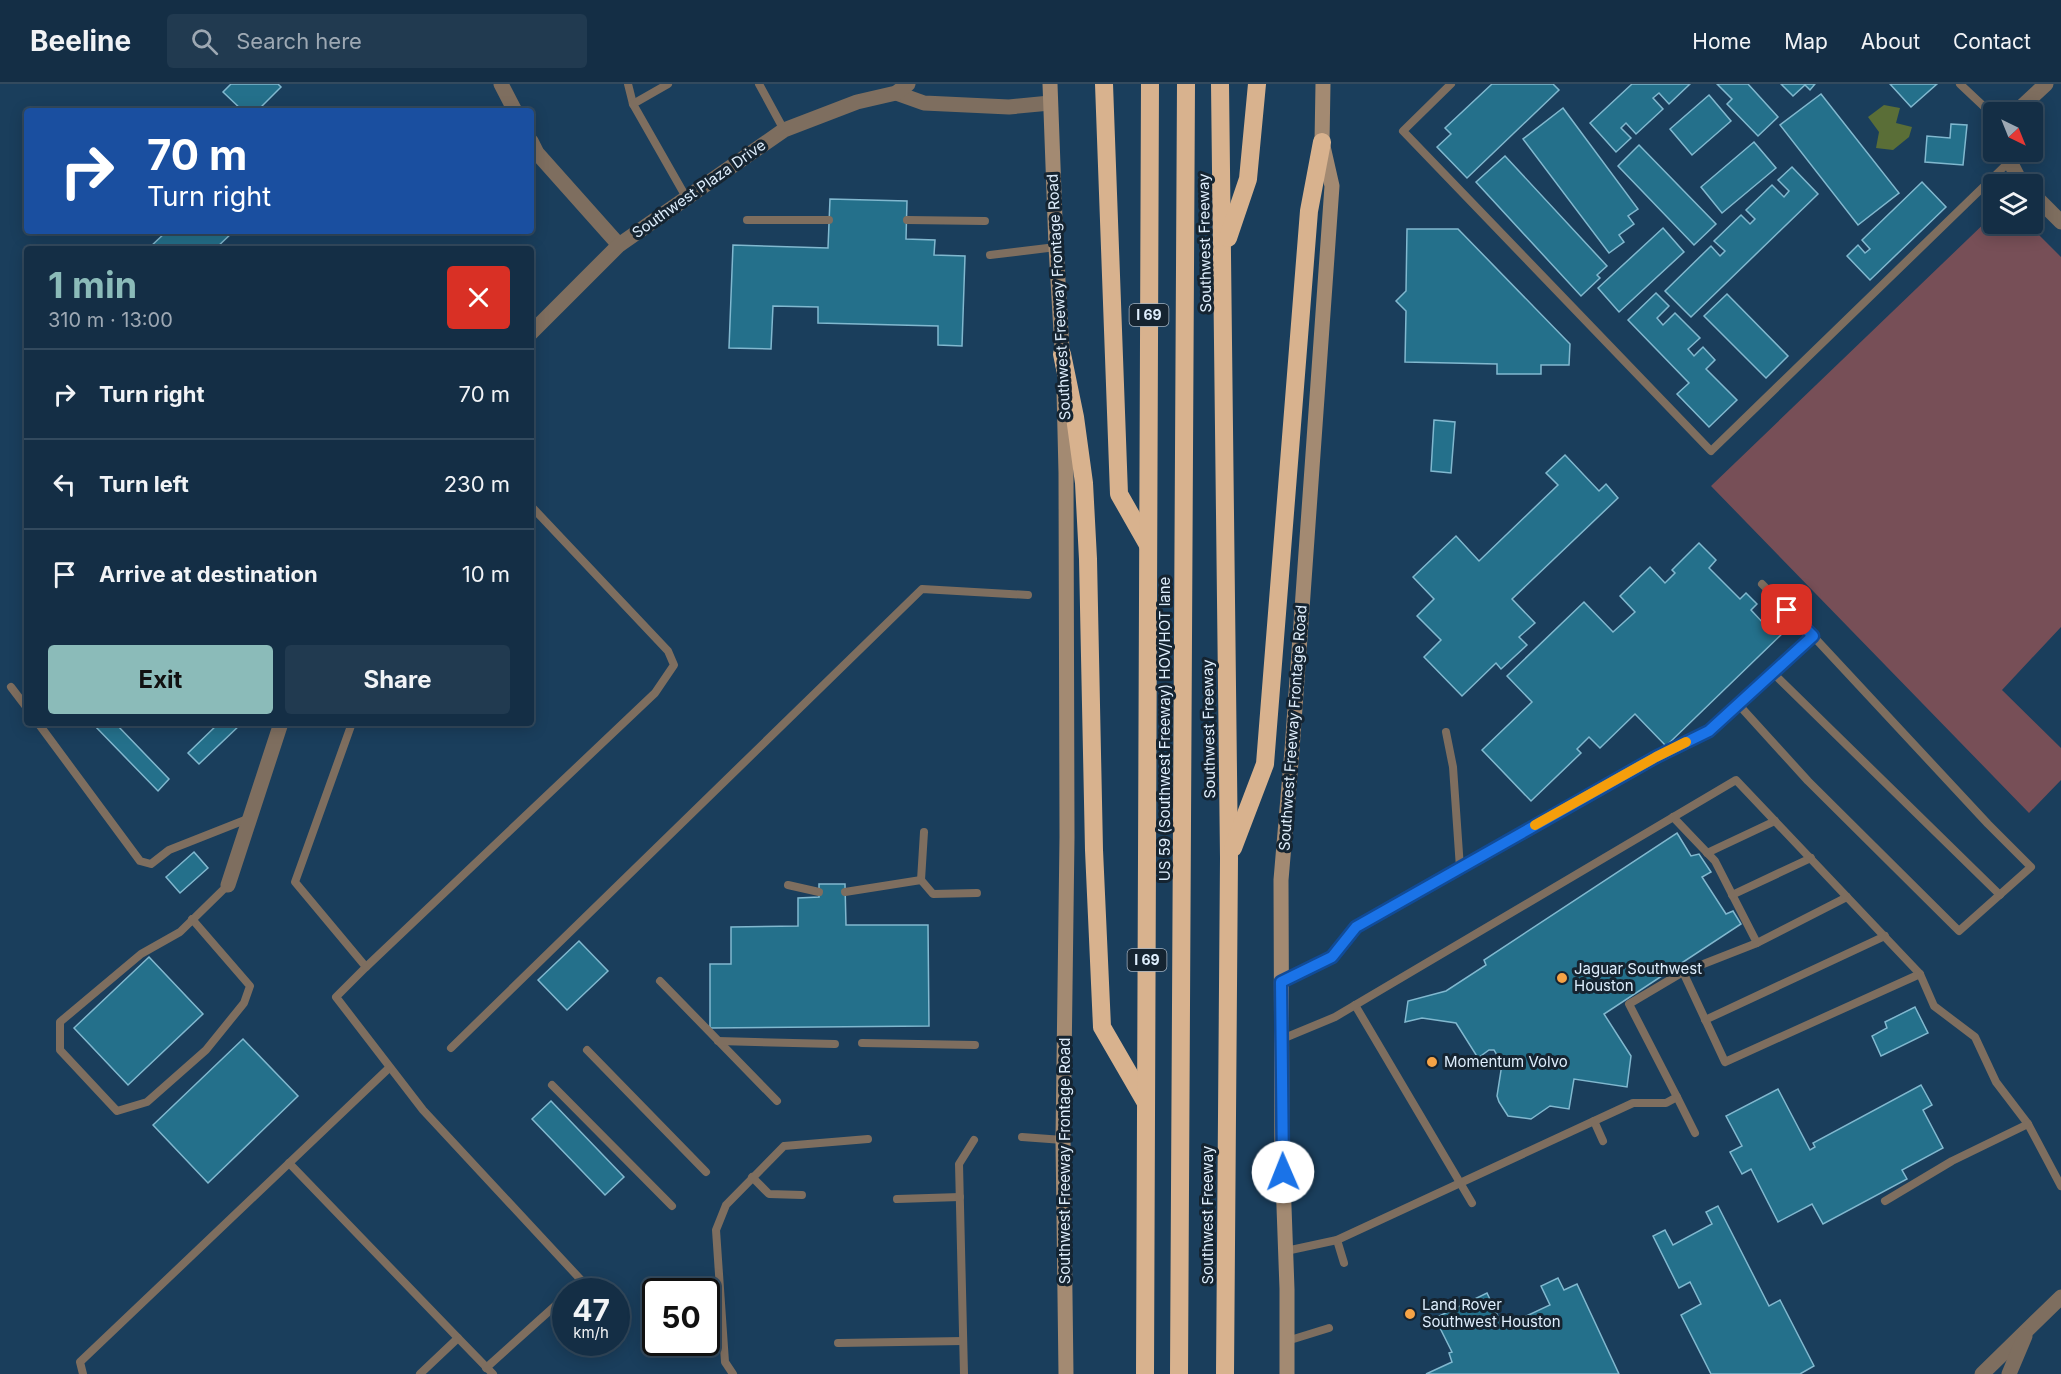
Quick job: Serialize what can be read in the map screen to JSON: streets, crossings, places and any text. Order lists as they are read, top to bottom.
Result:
{
  "streets": {
    "highway": ["Southwest Freeway", "I 69", "US 59 (Southwest Freeway) HOV/HOT lane"],
    "main road": ["Southwest Freeway Frontage Road"],
    "street": ["Southwest Plaza Drive"]
  },
  "crossings": [
    ["Southwest Plaza Drive", "Southwest Freeway Frontage Road"]
  ],
  "places": ["Jaguar Southwest Houston", "Momentum Volvo", "Land Rover Southwest Houston"],
  "north": "bottom right",
  "page": {
    "header": "Beeline",
    "search": "Search here",
    "nav": [
      "Home",
      "Map",
      "About",
      "Contact"
    ],
    "turn": ["70 m", "Turn right"],
    "heading": ["1 min", "310 m · 13:00"],
    "list": [
      {
        "name": "Turn right",
        "value": "70 m"
      },
      {
        "name": "Turn left",
        "value": "230 m"
      },
      {
        "name": "Arrive at destination",
        "value": "10 m"
      }
    ],
    "buttons": ["Exit", "Share"],
    "speed": "47 km/h",
    "limit": "50"
  }
}
